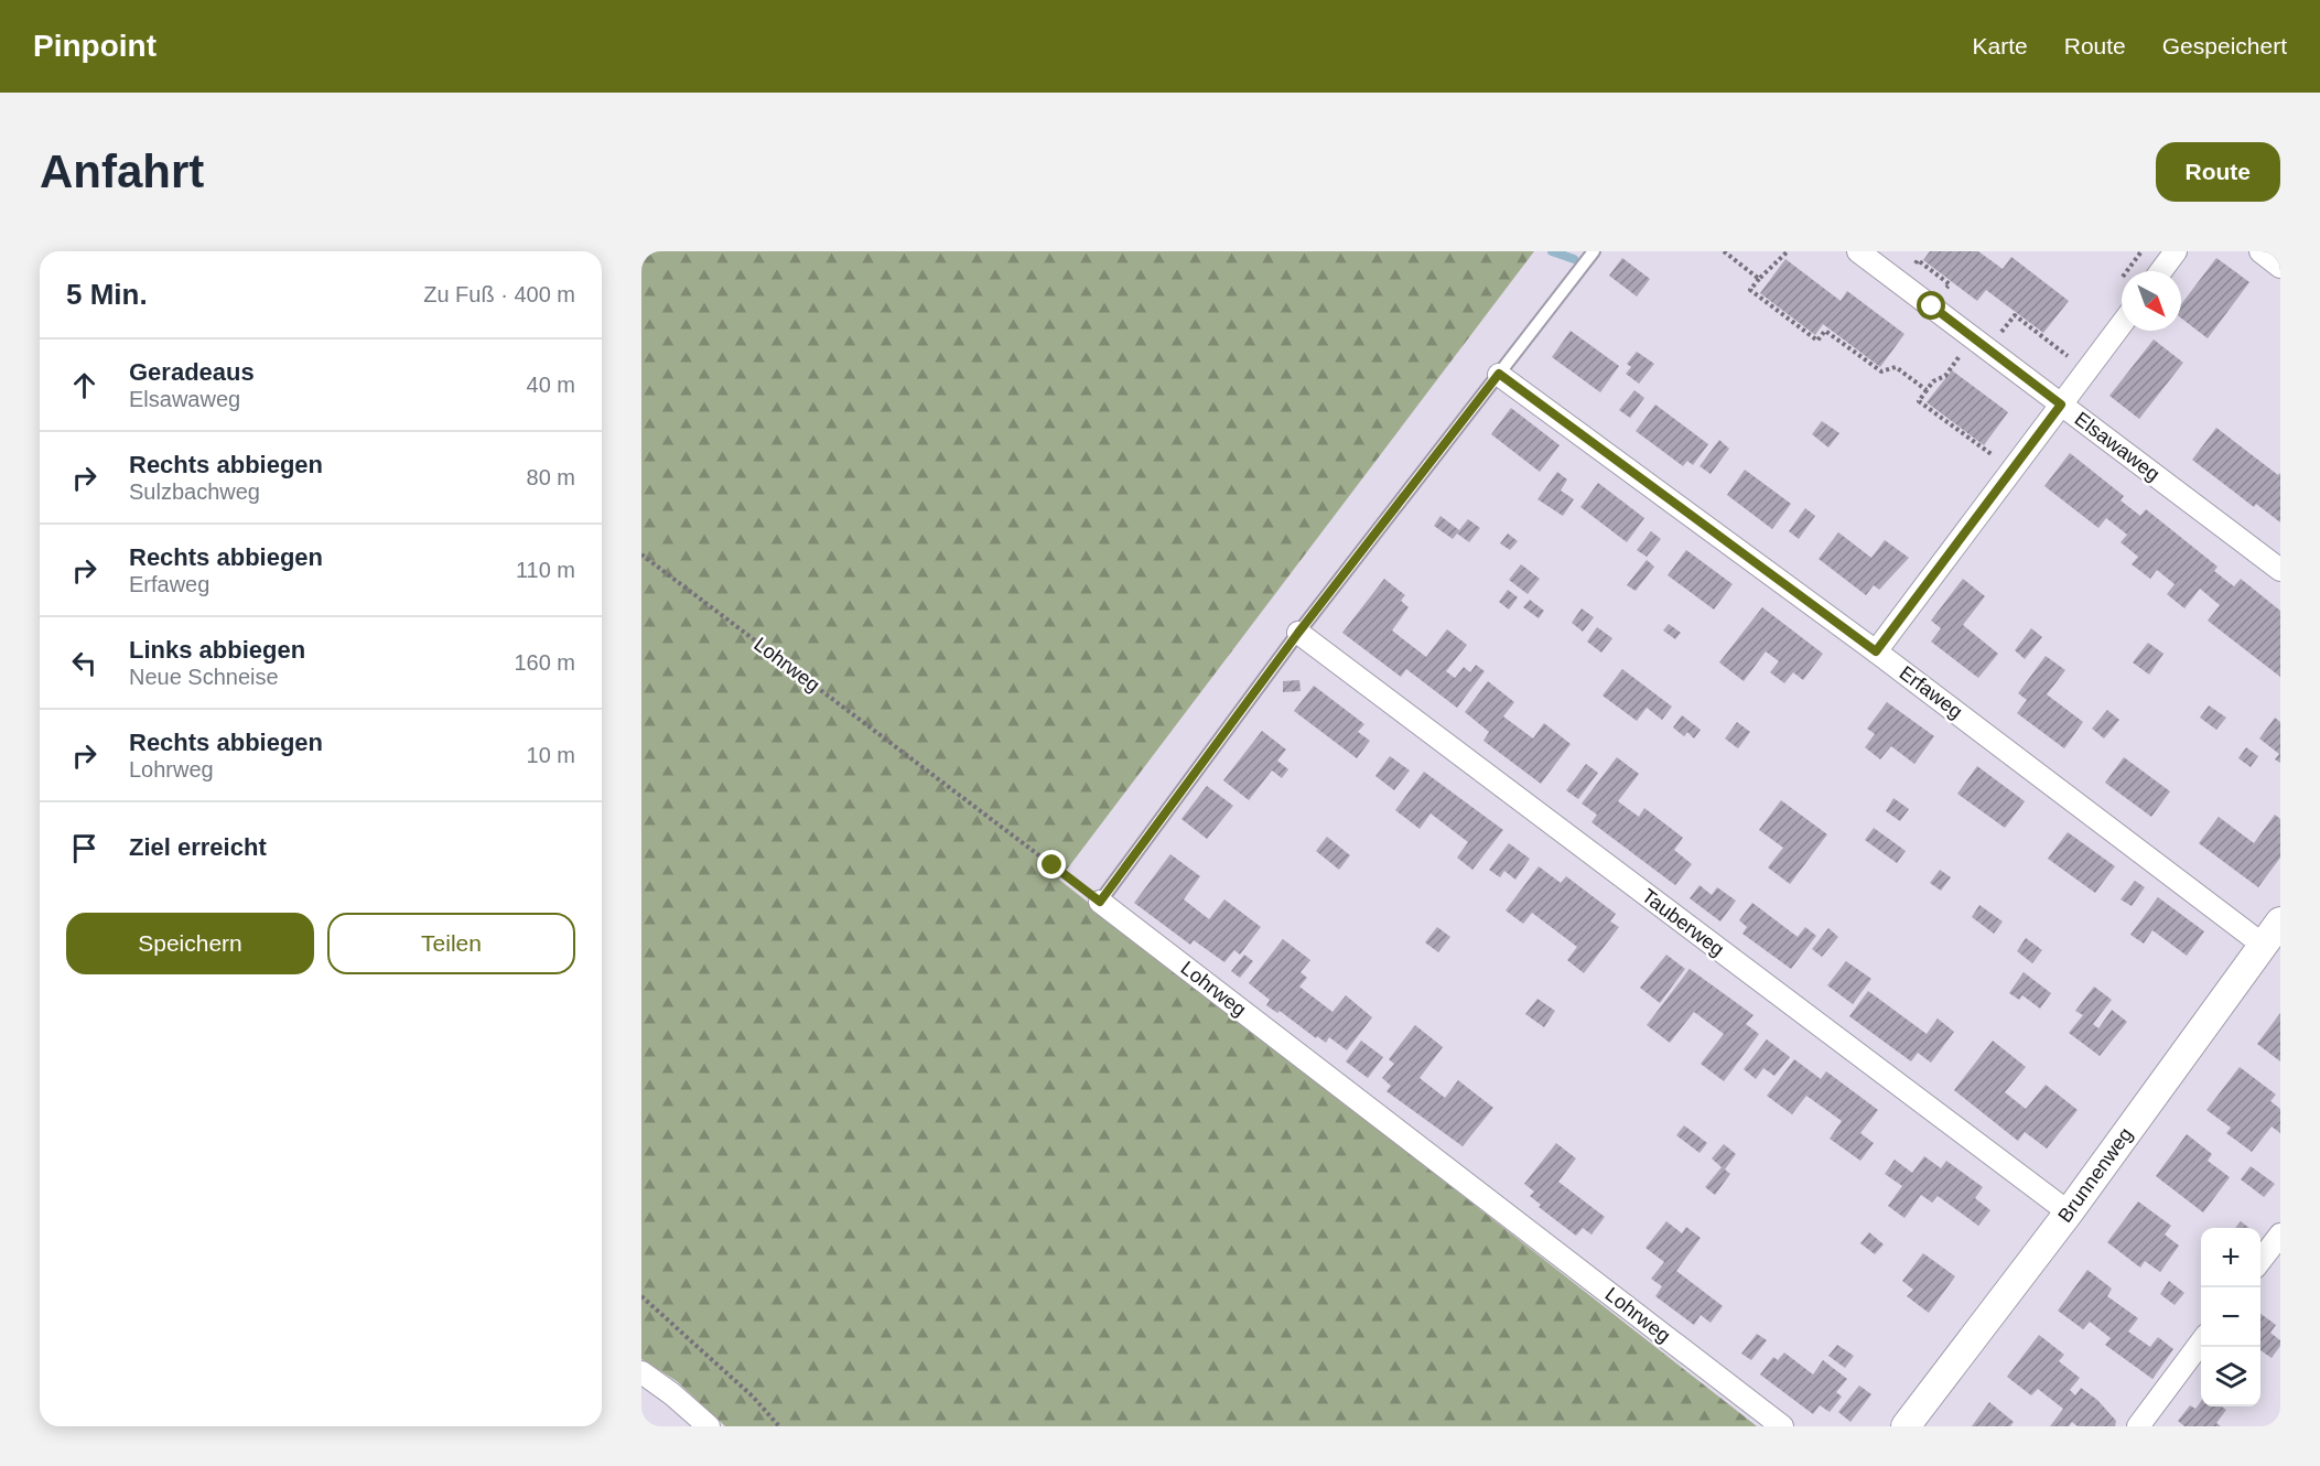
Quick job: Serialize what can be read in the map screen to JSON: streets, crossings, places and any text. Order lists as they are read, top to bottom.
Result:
{
  "streets": {
    "street": [
      "Elsawaweg",
      "Lohrweg",
      "Erfaweg",
      "Tauberweg",
      "Brunnenweg"
    ]
  },
  "crossings": [
    ["Erfaweg", "Brunnenweg"],
    ["Tauberweg", "Brunnenweg"]
  ],
  "north": "bottom right",
  "page": {
    "header": "Pinpoint",
    "nav": ["Karte", "Route", "Gespeichert"],
    "buttons": [
      "Route",
      ["Speichern", "Teilen"]
    ],
    "title": "Anfahrt",
    "heading": ["5 Min.", "Zu Fuß · 400 m"],
    "list": [
      ["Geradeaus", "Elsawaweg", "40 m"],
      ["Rechts abbiegen", "Sulzbachweg", "80 m"],
      ["Rechts abbiegen", "Erfaweg", "110 m"],
      ["Links abbiegen", "Neue Schneise", "160 m"],
      ["Rechts abbiegen", "Lohrweg", "10 m"],
      "Ziel erreicht"
    ],
    "map_buttons": ["+", "−"]
  }
}
